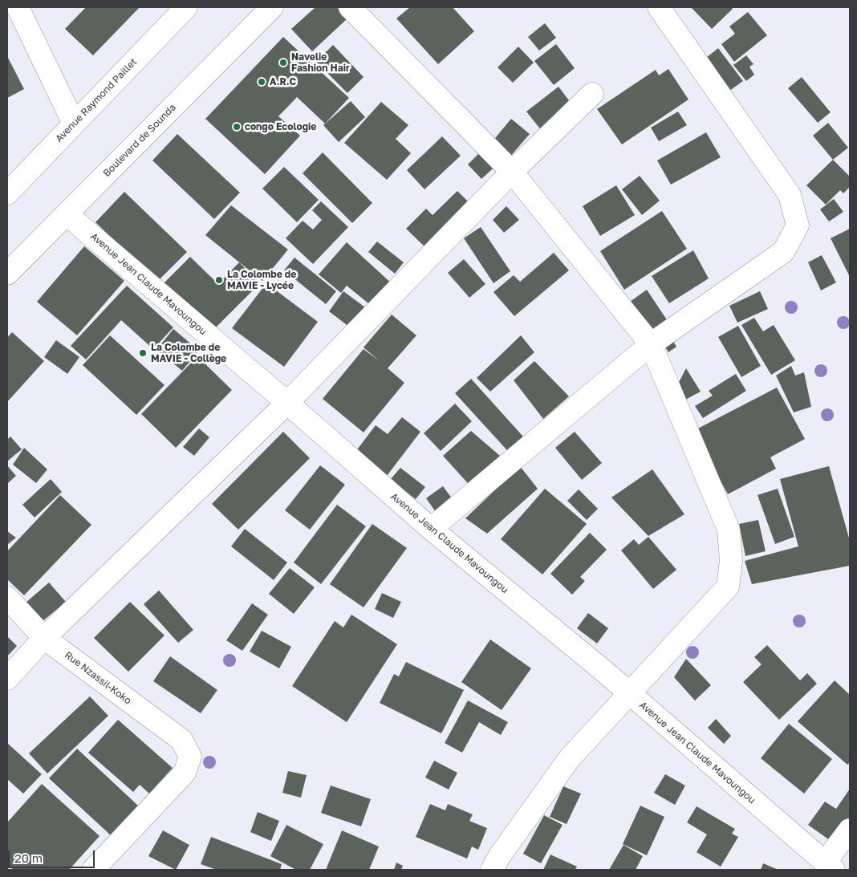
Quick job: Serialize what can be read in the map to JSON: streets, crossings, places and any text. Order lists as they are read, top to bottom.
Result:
{
  "streets": {
    "street": [
      "Avenue Raymond Paillet",
      "Boulevard de Sounda",
      "Avenue Jean Claude Mavoungou",
      "Rue Nzassil-Koko"
    ]
  },
  "crossings": [
    ["Boulevard de Sounda", "Avenue Jean Claude Mavoungou"]
  ],
  "places": [
    "Navelie Fashion Hair",
    "A.R.C",
    "congo Ecologie",
    "La Colombe de MAVIE - Lycée",
    "La Colombe de MAVIE - Collège"
  ],
  "scale_bar": "20 m"
}
